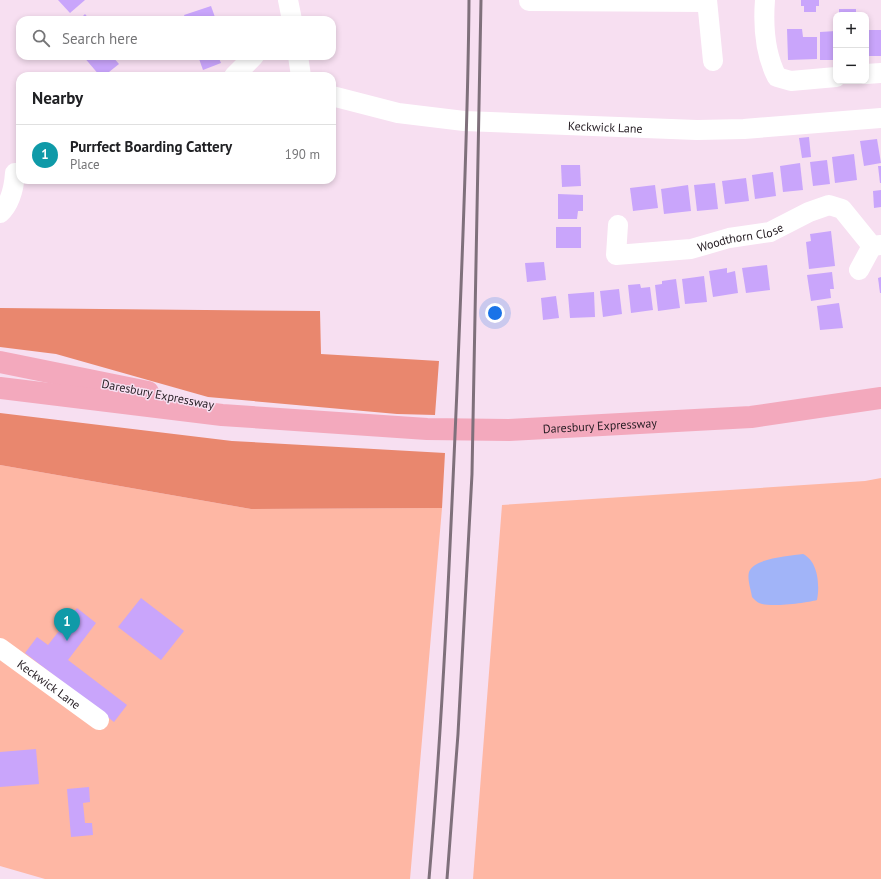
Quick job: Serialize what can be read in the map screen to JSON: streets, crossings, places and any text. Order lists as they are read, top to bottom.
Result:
{
  "streets": {
    "main road": ["Daresbury Expressway"],
    "street": ["Keckwick Lane", "Woodthorn Close"]
  },
  "page": {
    "map_buttons": ["+", "−"],
    "search": "Search here",
    "heading": "Nearby",
    "list": [
      {
        "mark": "1",
        "name": "Purrfect Boarding Cattery",
        "note": "Place",
        "value": "190 m"
      }
    ],
    "pins": "1"
  }
}
